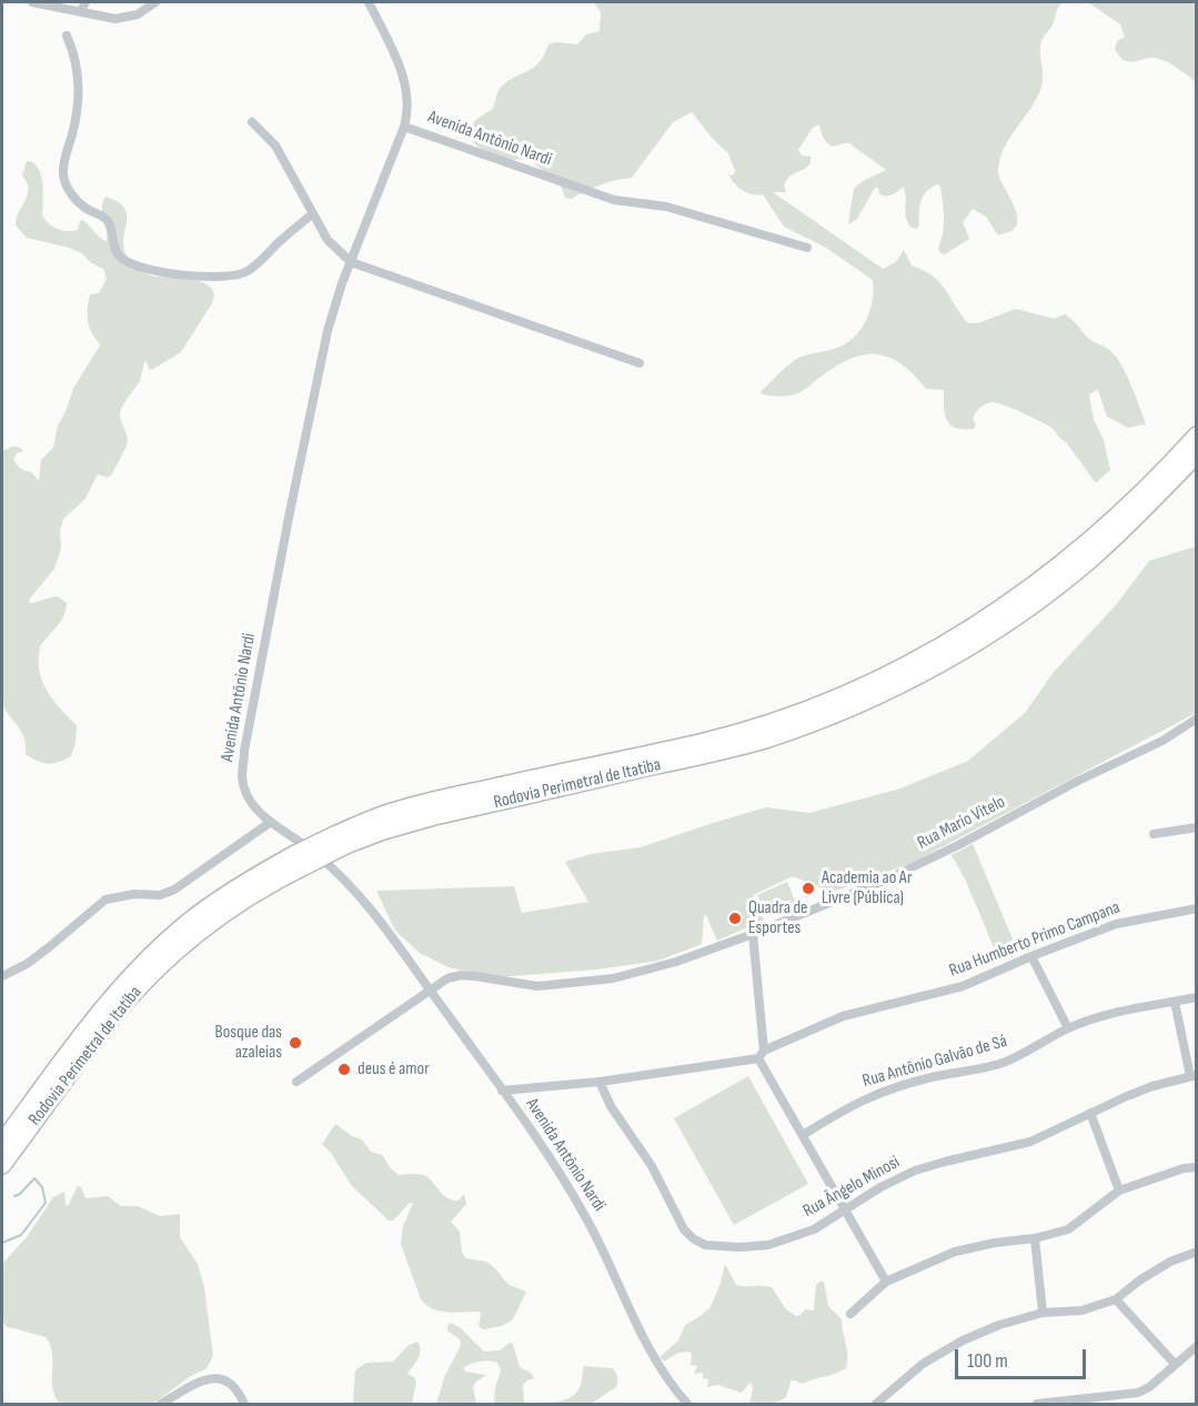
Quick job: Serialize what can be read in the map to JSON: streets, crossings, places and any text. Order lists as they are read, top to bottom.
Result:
{
  "streets": {
    "highway": ["Rodovia Perimetral de Itatiba"],
    "street": [
      "Avenida Antônio Nardi",
      "Rua Mario Vitelo",
      "Rua Humberto Primo Campana",
      "Rua Antônio Galvão de Sá",
      "Rua Ângelo Minosi"
    ]
  },
  "crossings": [
    ["Avenida Antônio Nardi", "Rua Mario Vitelo"],
    ["Avenida Antônio Nardi", "Rua Humberto Primo Campana"],
    ["Rua Humberto Primo Campana", "Rua Ângelo Minosi"]
  ],
  "places": [
    "Academia ao Ar Livre (Pública)",
    "Quadra de Esportes",
    "Bosque das azaleias",
    "deus é amor"
  ],
  "scale_bar": "100 m"
}
